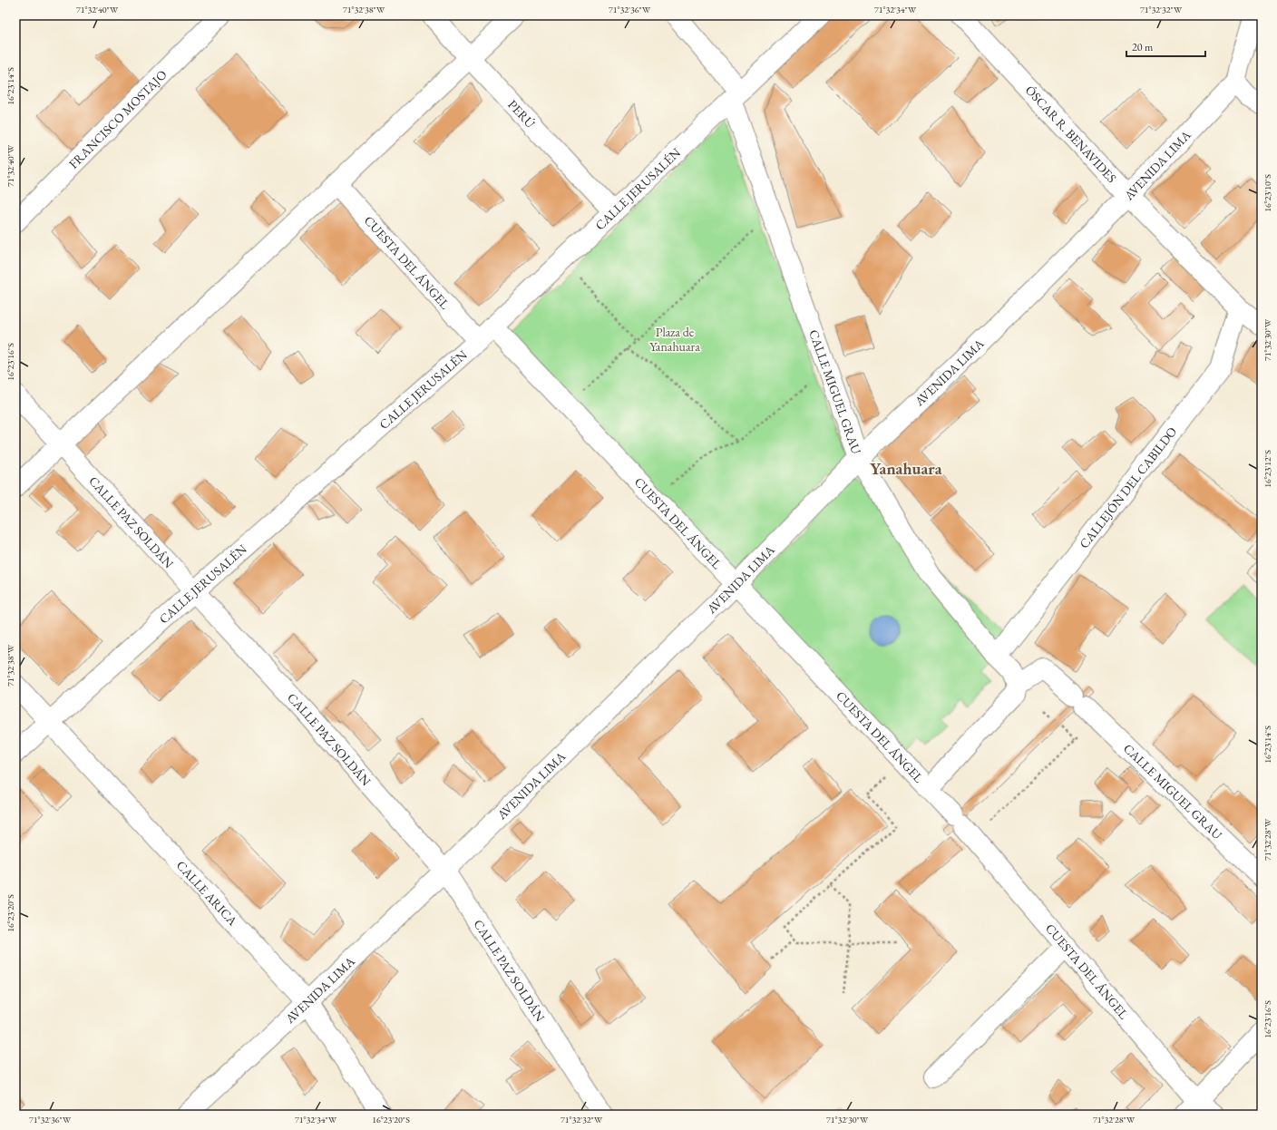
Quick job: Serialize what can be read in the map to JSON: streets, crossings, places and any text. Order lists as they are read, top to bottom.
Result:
{
  "streets": {
    "street": [
      "PERÚ",
      "FRANCISCO MOSTAJO",
      "ÓSCAR R. BENAVIDES",
      "AVENIDA LIMA",
      "CALLE JERUSALÉN",
      "CUESTA DEL ÁNGEL",
      "CALLE MIGUEL GRAU",
      "CALLEJÓN DEL CABILDO",
      "CALLE PAZ SOLDÁN",
      "CALLE ARICA"
    ]
  },
  "crossings": [
    ["PERÚ", "CALLE JERUSALÉN"],
    ["ÓSCAR R. BENAVIDES", "AVENIDA LIMA"],
    ["ÓSCAR R. BENAVIDES", "CALLEJÓN DEL CABILDO"],
    ["AVENIDA LIMA", "CUESTA DEL ÁNGEL"],
    ["AVENIDA LIMA", "CALLE MIGUEL GRAU"],
    ["AVENIDA LIMA", "CALLE PAZ SOLDÁN"],
    ["AVENIDA LIMA", "CALLE ARICA"],
    ["CALLE JERUSALÉN", "CUESTA DEL ÁNGEL"],
    ["CALLE JERUSALÉN", "CALLE MIGUEL GRAU"],
    ["CALLE JERUSALÉN", "CALLE PAZ SOLDÁN"],
    ["CALLE JERUSALÉN", "CALLE ARICA"],
    ["CALLE MIGUEL GRAU", "CALLEJÓN DEL CABILDO"]
  ],
  "districts": ["Yanahuara"],
  "parks": ["Plaza de Yanahuara"],
  "scale_bar": "20 m",
  "coordinates": [
    "71°32'40\"W",
    "71°32'38\"W",
    "71°32'36\"W",
    "71°32'34\"W",
    "71°32'32\"W",
    "16°23'14\"S",
    "16°23'10\"S",
    "71°32'30\"W",
    "16°23'16\"S",
    "16°23'12\"S",
    "71°32'28\"W",
    "16°23'20\"S"
  ]
}
